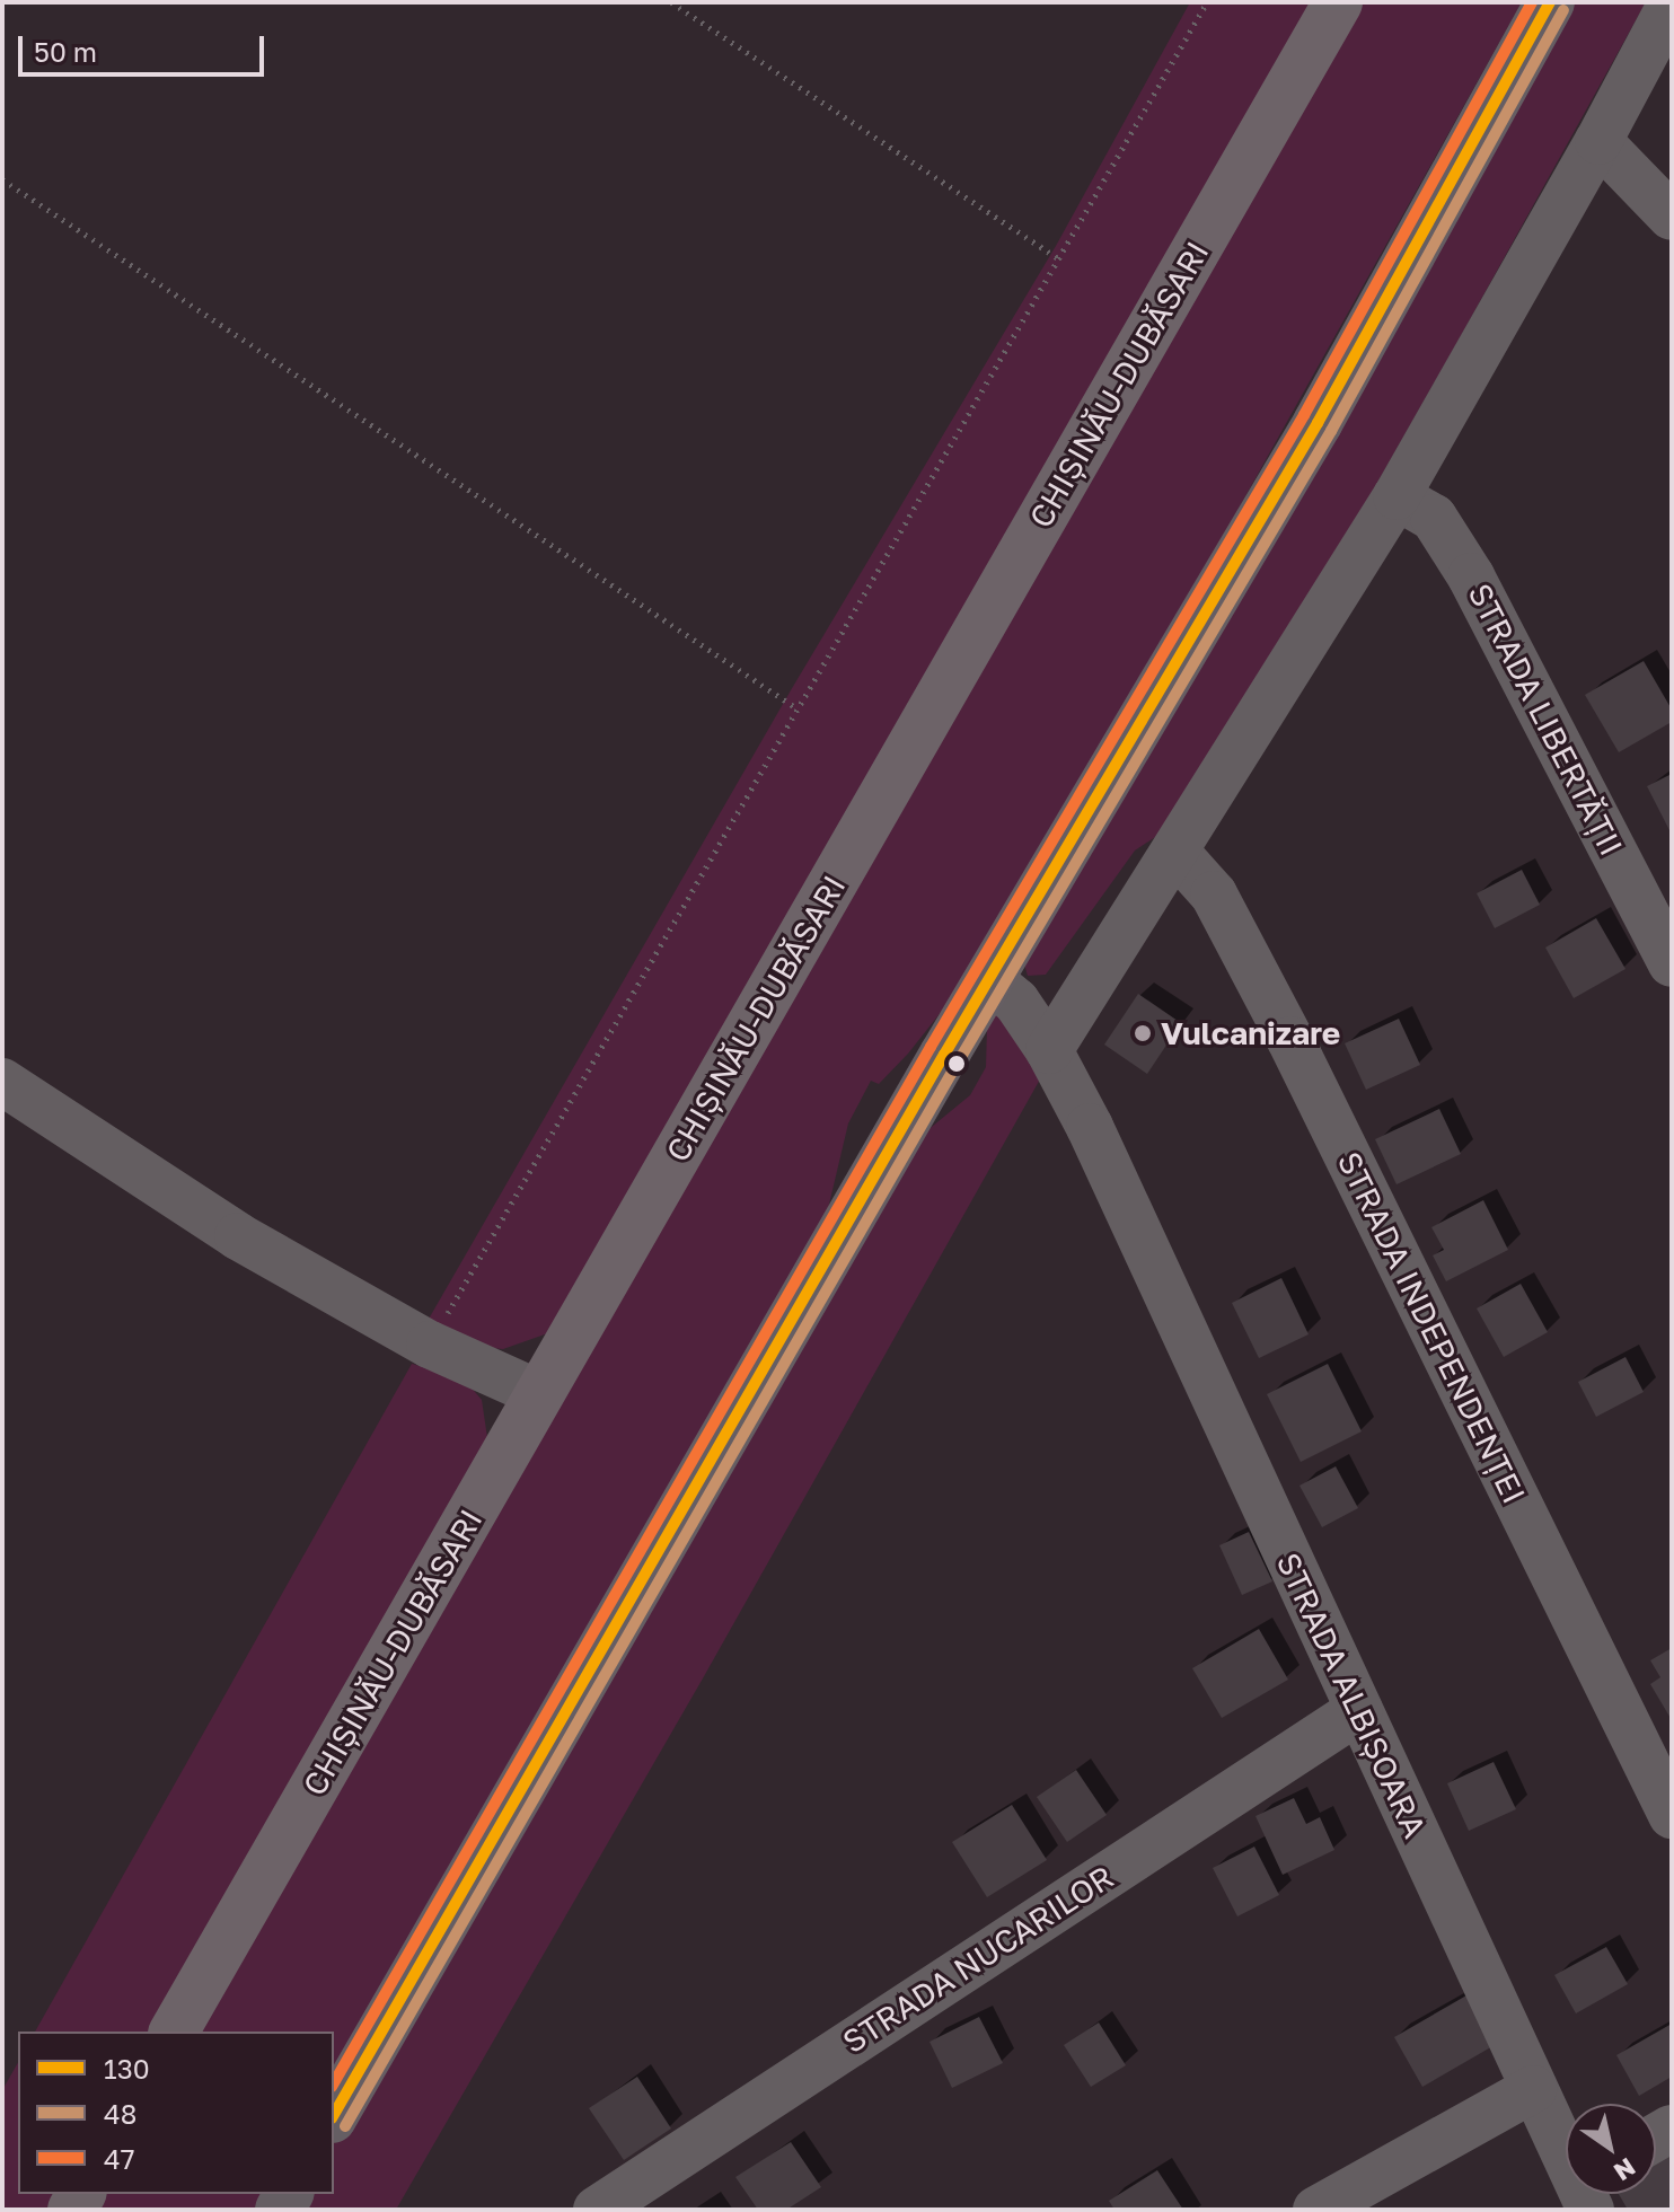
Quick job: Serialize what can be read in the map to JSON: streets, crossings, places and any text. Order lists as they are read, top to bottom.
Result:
{
  "streets": {
    "highway": ["CHIȘINĂU-DUBĂSARI"],
    "street": [
      "STRADA LIBERTĂȚII",
      "STRADA INDEPENDENȚEI",
      "STRADA ALBIȘOARA",
      "STRADA NUCARILOR"
    ]
  },
  "crossings": [
    ["STRADA ALBIȘOARA", "STRADA NUCARILOR"]
  ],
  "places": ["Vulcanizare"],
  "lines": ["transit line 130", "transit line 47", "transit line 48"],
  "legend": ["130", "48", "47"],
  "scale_bar": "50 m",
  "north": "bottom right"
}
